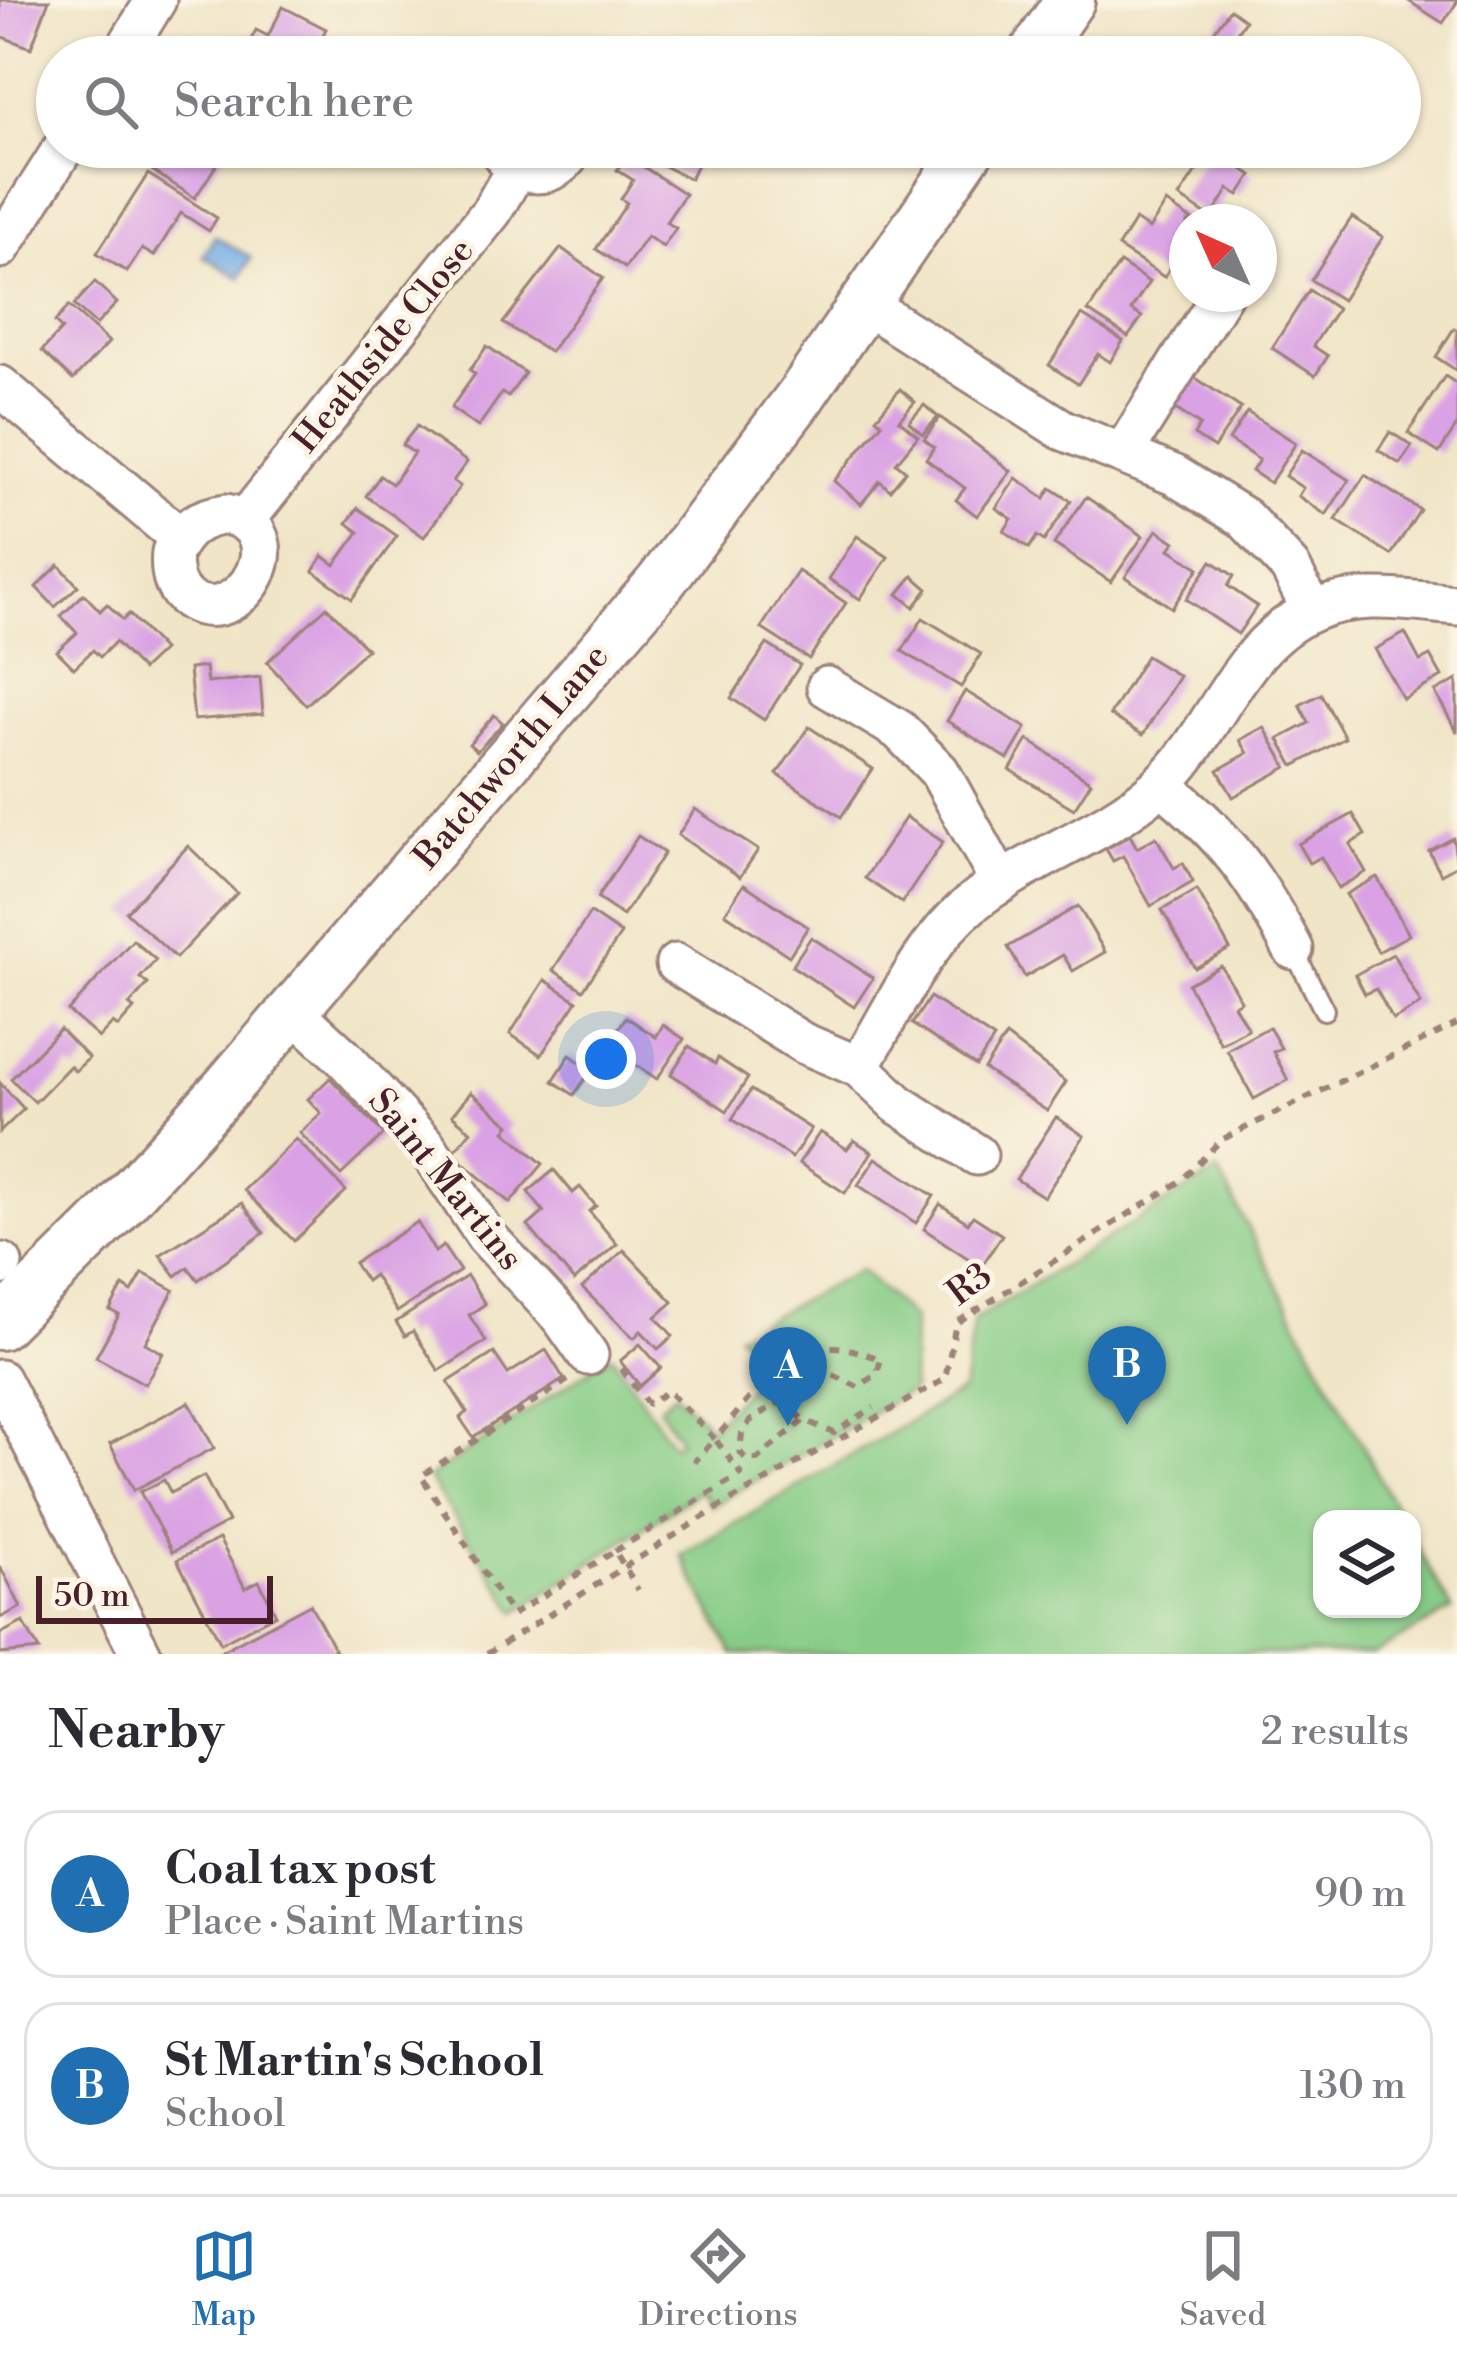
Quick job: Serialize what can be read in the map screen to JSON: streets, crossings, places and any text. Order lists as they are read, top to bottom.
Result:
{
  "streets": {
    "street": ["Heathside Close", "Batchworth Lane", "Saint Martins"],
    "path": ["R3"]
  },
  "crossings": [
    ["Batchworth Lane", "Saint Martins"]
  ],
  "scale_bar": "50 m",
  "north": "top left",
  "page": {
    "search": "Search here",
    "pins": ["B", "A"],
    "scale": "50 m",
    "heading": ["Nearby", "2 results"],
    "list": [
      {
        "mark": "A",
        "name": "Coal tax post",
        "note": "Place · Saint Martins",
        "value": "90 m"
      },
      {
        "mark": "B",
        "name": "St Martin's School",
        "note": "School",
        "value": "130 m"
      }
    ],
    "nav": ["Map", "Directions", "Saved"]
  }
}
